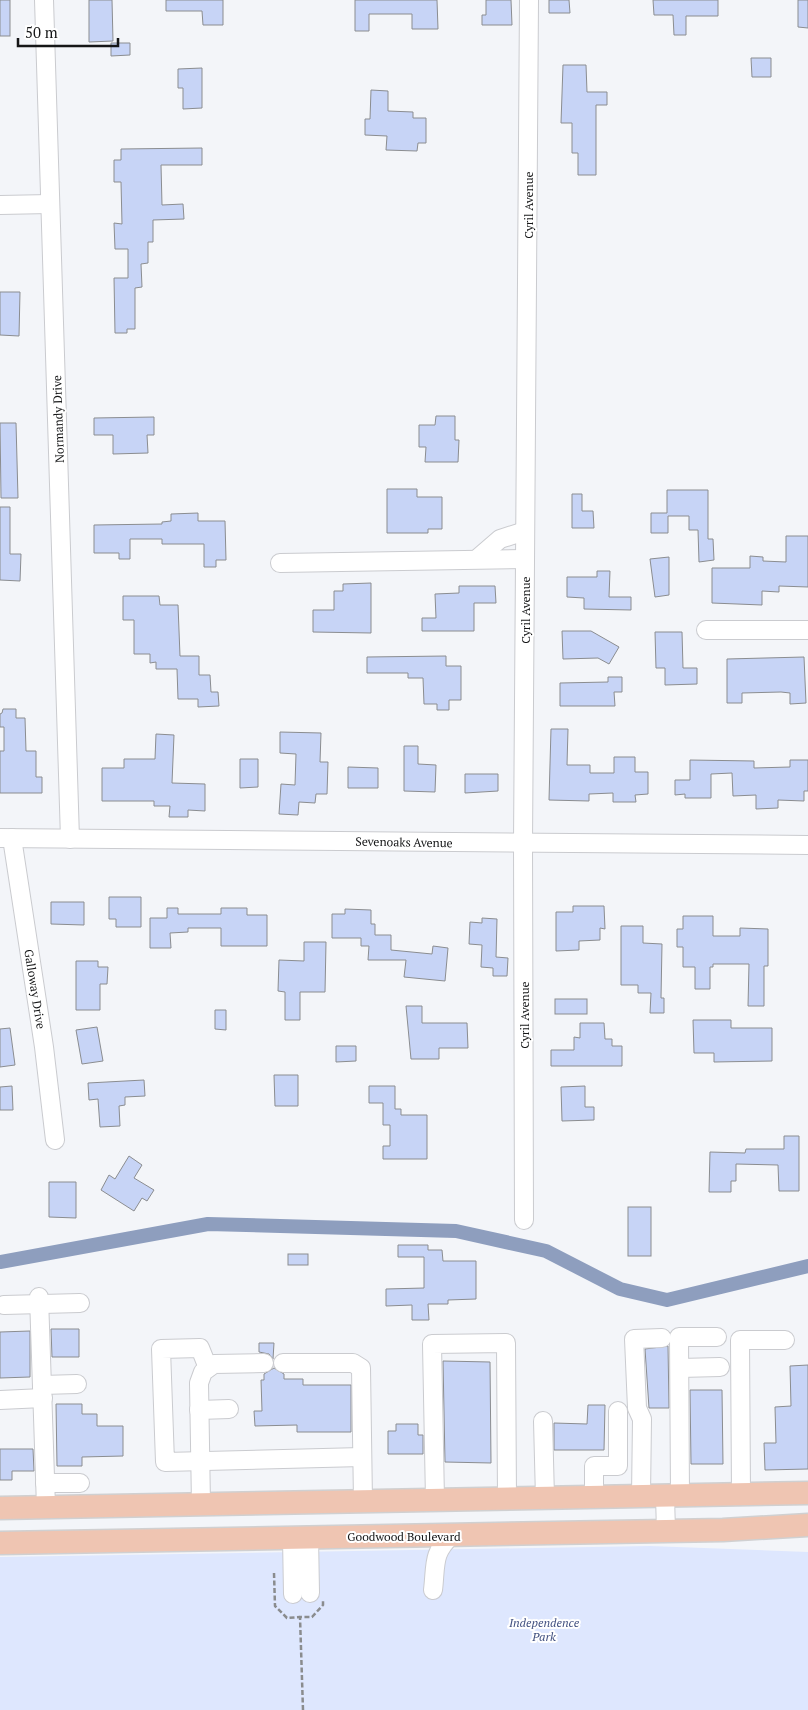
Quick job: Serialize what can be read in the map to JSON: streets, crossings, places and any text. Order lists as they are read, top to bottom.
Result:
{
  "streets": {
    "main road": ["Goodwood Boulevard"],
    "street": [
      "Cyril Avenue",
      "Normandy Drive",
      "Sevenoaks Avenue",
      "Galloway Drive"
    ]
  },
  "crossings": [
    ["Cyril Avenue", "Sevenoaks Avenue"],
    ["Normandy Drive", "Sevenoaks Avenue"],
    ["Sevenoaks Avenue", "Galloway Drive"]
  ],
  "parks": ["Independence Park"],
  "scale_bar": "50 m"
}
